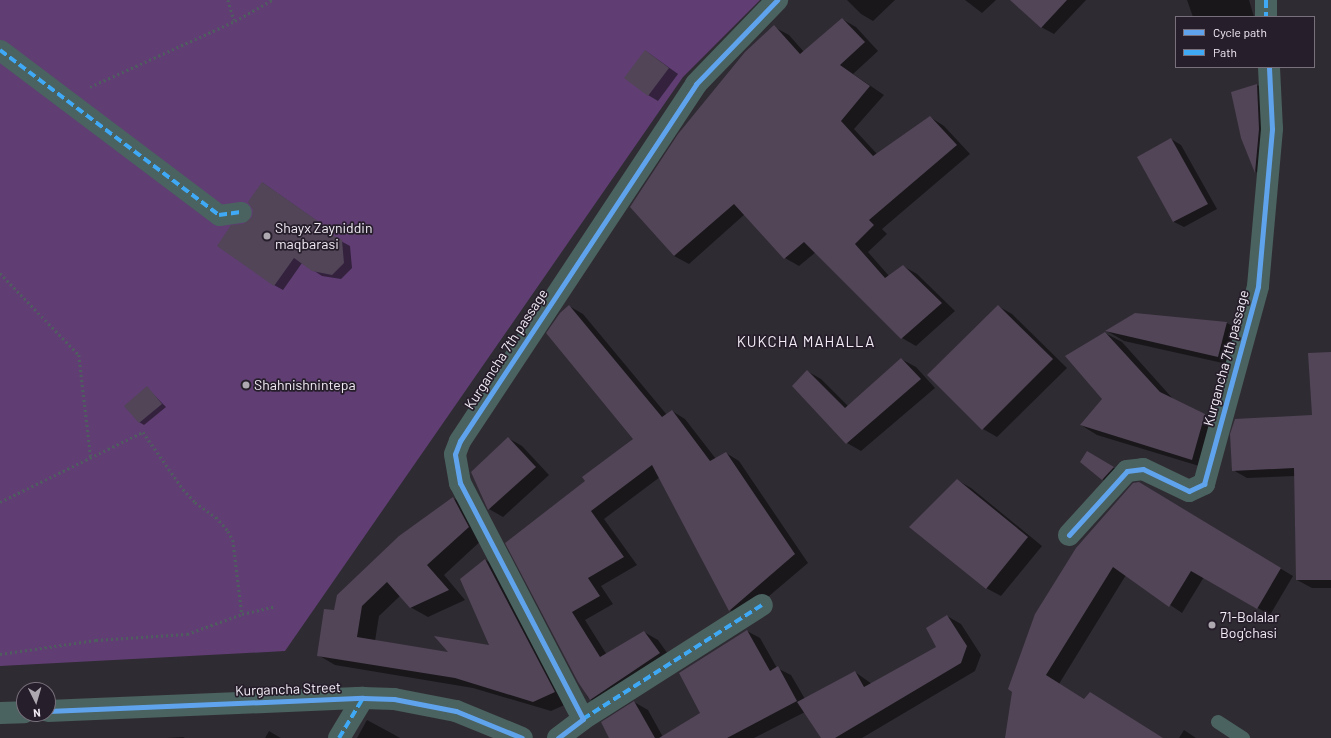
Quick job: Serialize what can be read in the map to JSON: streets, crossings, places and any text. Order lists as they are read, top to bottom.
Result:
{
  "streets": {
    "street": ["Kurgancha 7th passage", "Kurgancha Street"]
  },
  "districts": ["KUKCHA MAHALLA"],
  "places": ["Shayx Zayniddin maqbarasi", "Shahnishnintepa", "71-Bolalar Bog'chasi"],
  "legend": ["Cycle path", "Path"],
  "north": "bottom"
}
